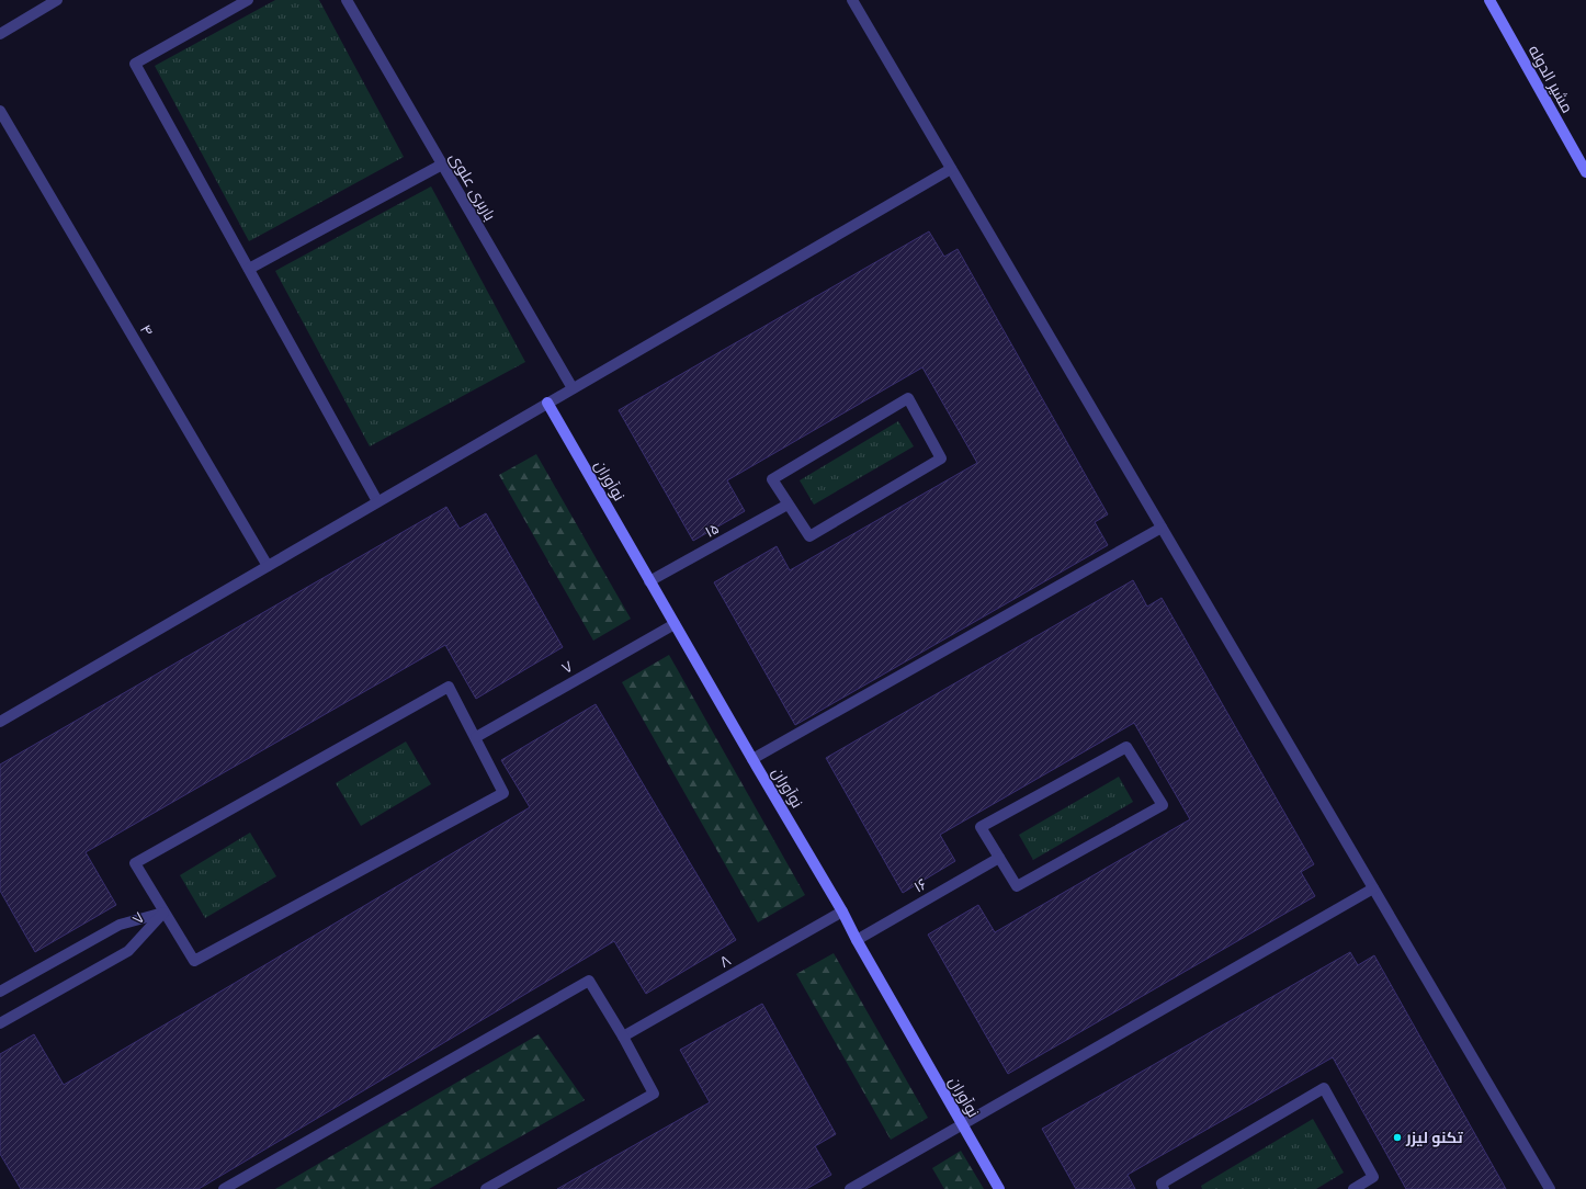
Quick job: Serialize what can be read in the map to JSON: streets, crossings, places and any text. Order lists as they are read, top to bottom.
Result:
{
  "streets": {
    "street": ["مشیر الدوله", "نوآوران"],
    "lane": [
      "باربری علوی",
      "۴",
      "۱۵",
      "۷",
      "۱۶",
      "۸"
    ]
  },
  "crossings": [
    ["نوآوران", "۱۵"],
    ["نوآوران", "۷"],
    ["نوآوران", "۱۶"],
    ["نوآوران", "۸"]
  ],
  "places": ["تکنو لیزر"]
}
